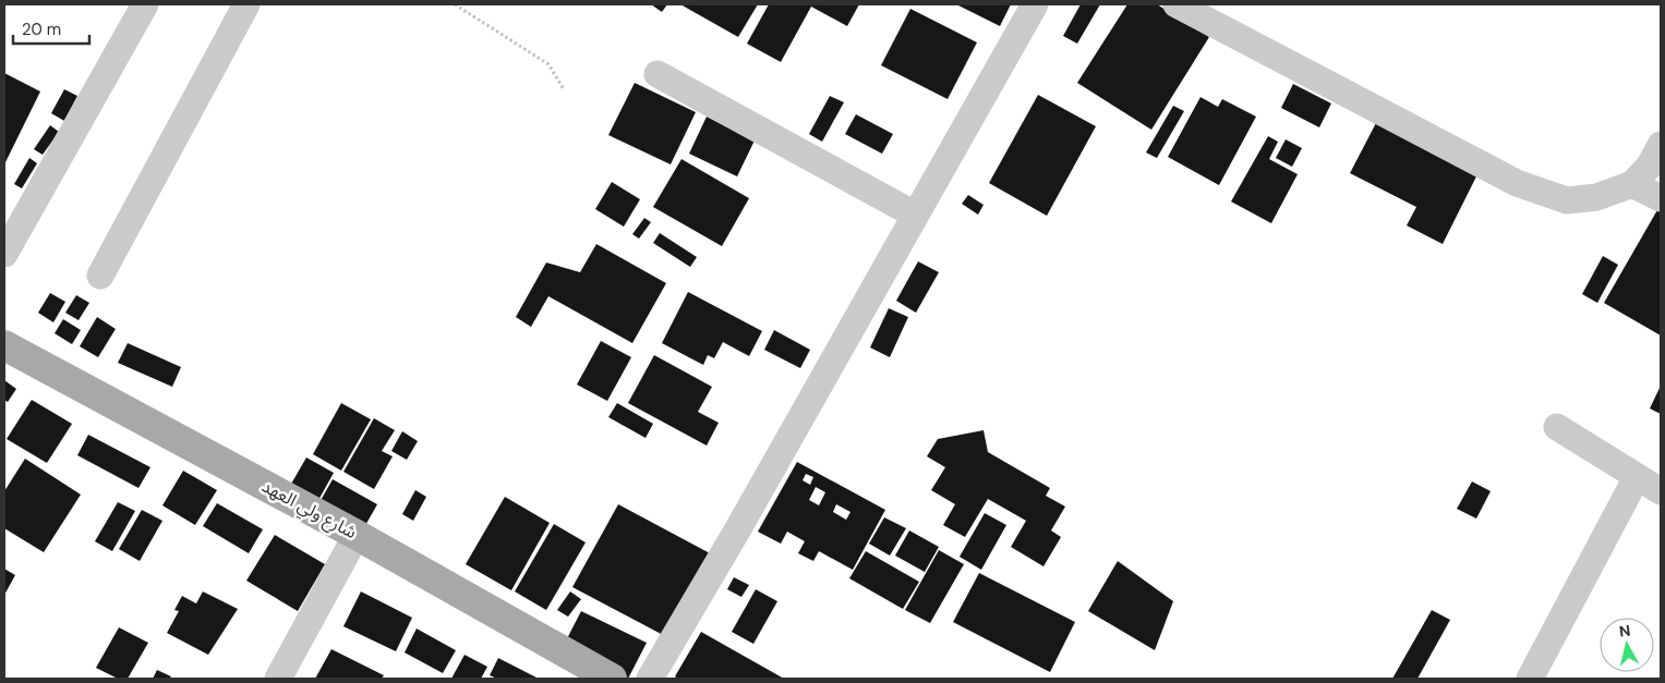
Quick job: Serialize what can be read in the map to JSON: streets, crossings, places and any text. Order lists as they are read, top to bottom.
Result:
{
  "streets": {
    "main road": ["شارع ولي العهد"]
  },
  "scale_bar": "20 m",
  "north": "top"
}
